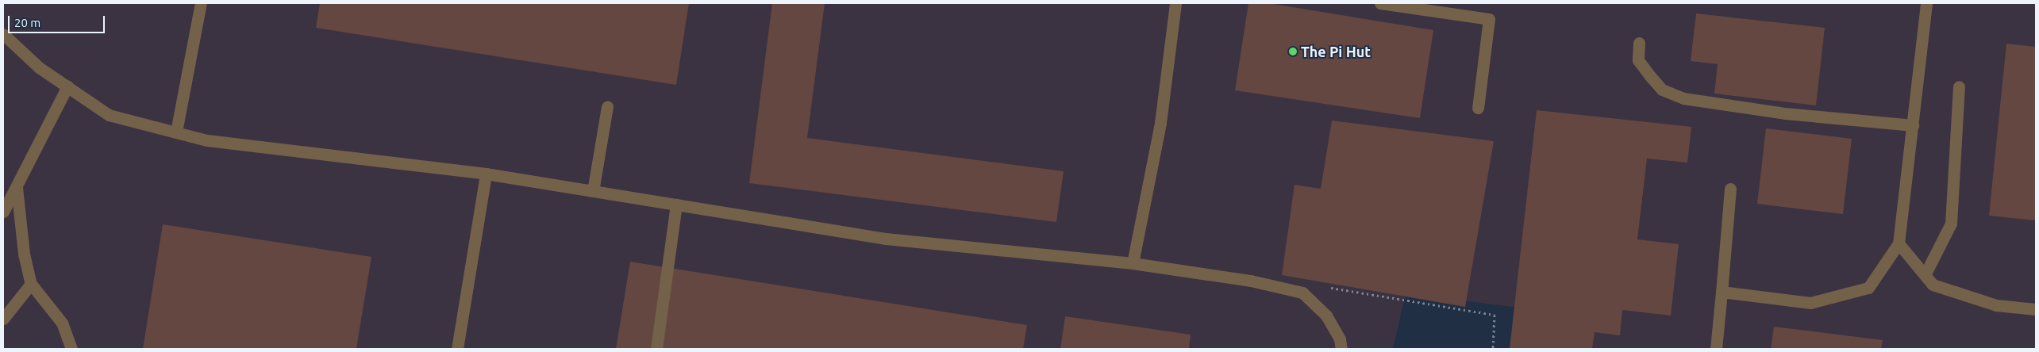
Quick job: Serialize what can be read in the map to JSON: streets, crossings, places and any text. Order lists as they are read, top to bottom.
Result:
{
  "places": ["The Pi Hut"],
  "scale_bar": "20 m"
}
